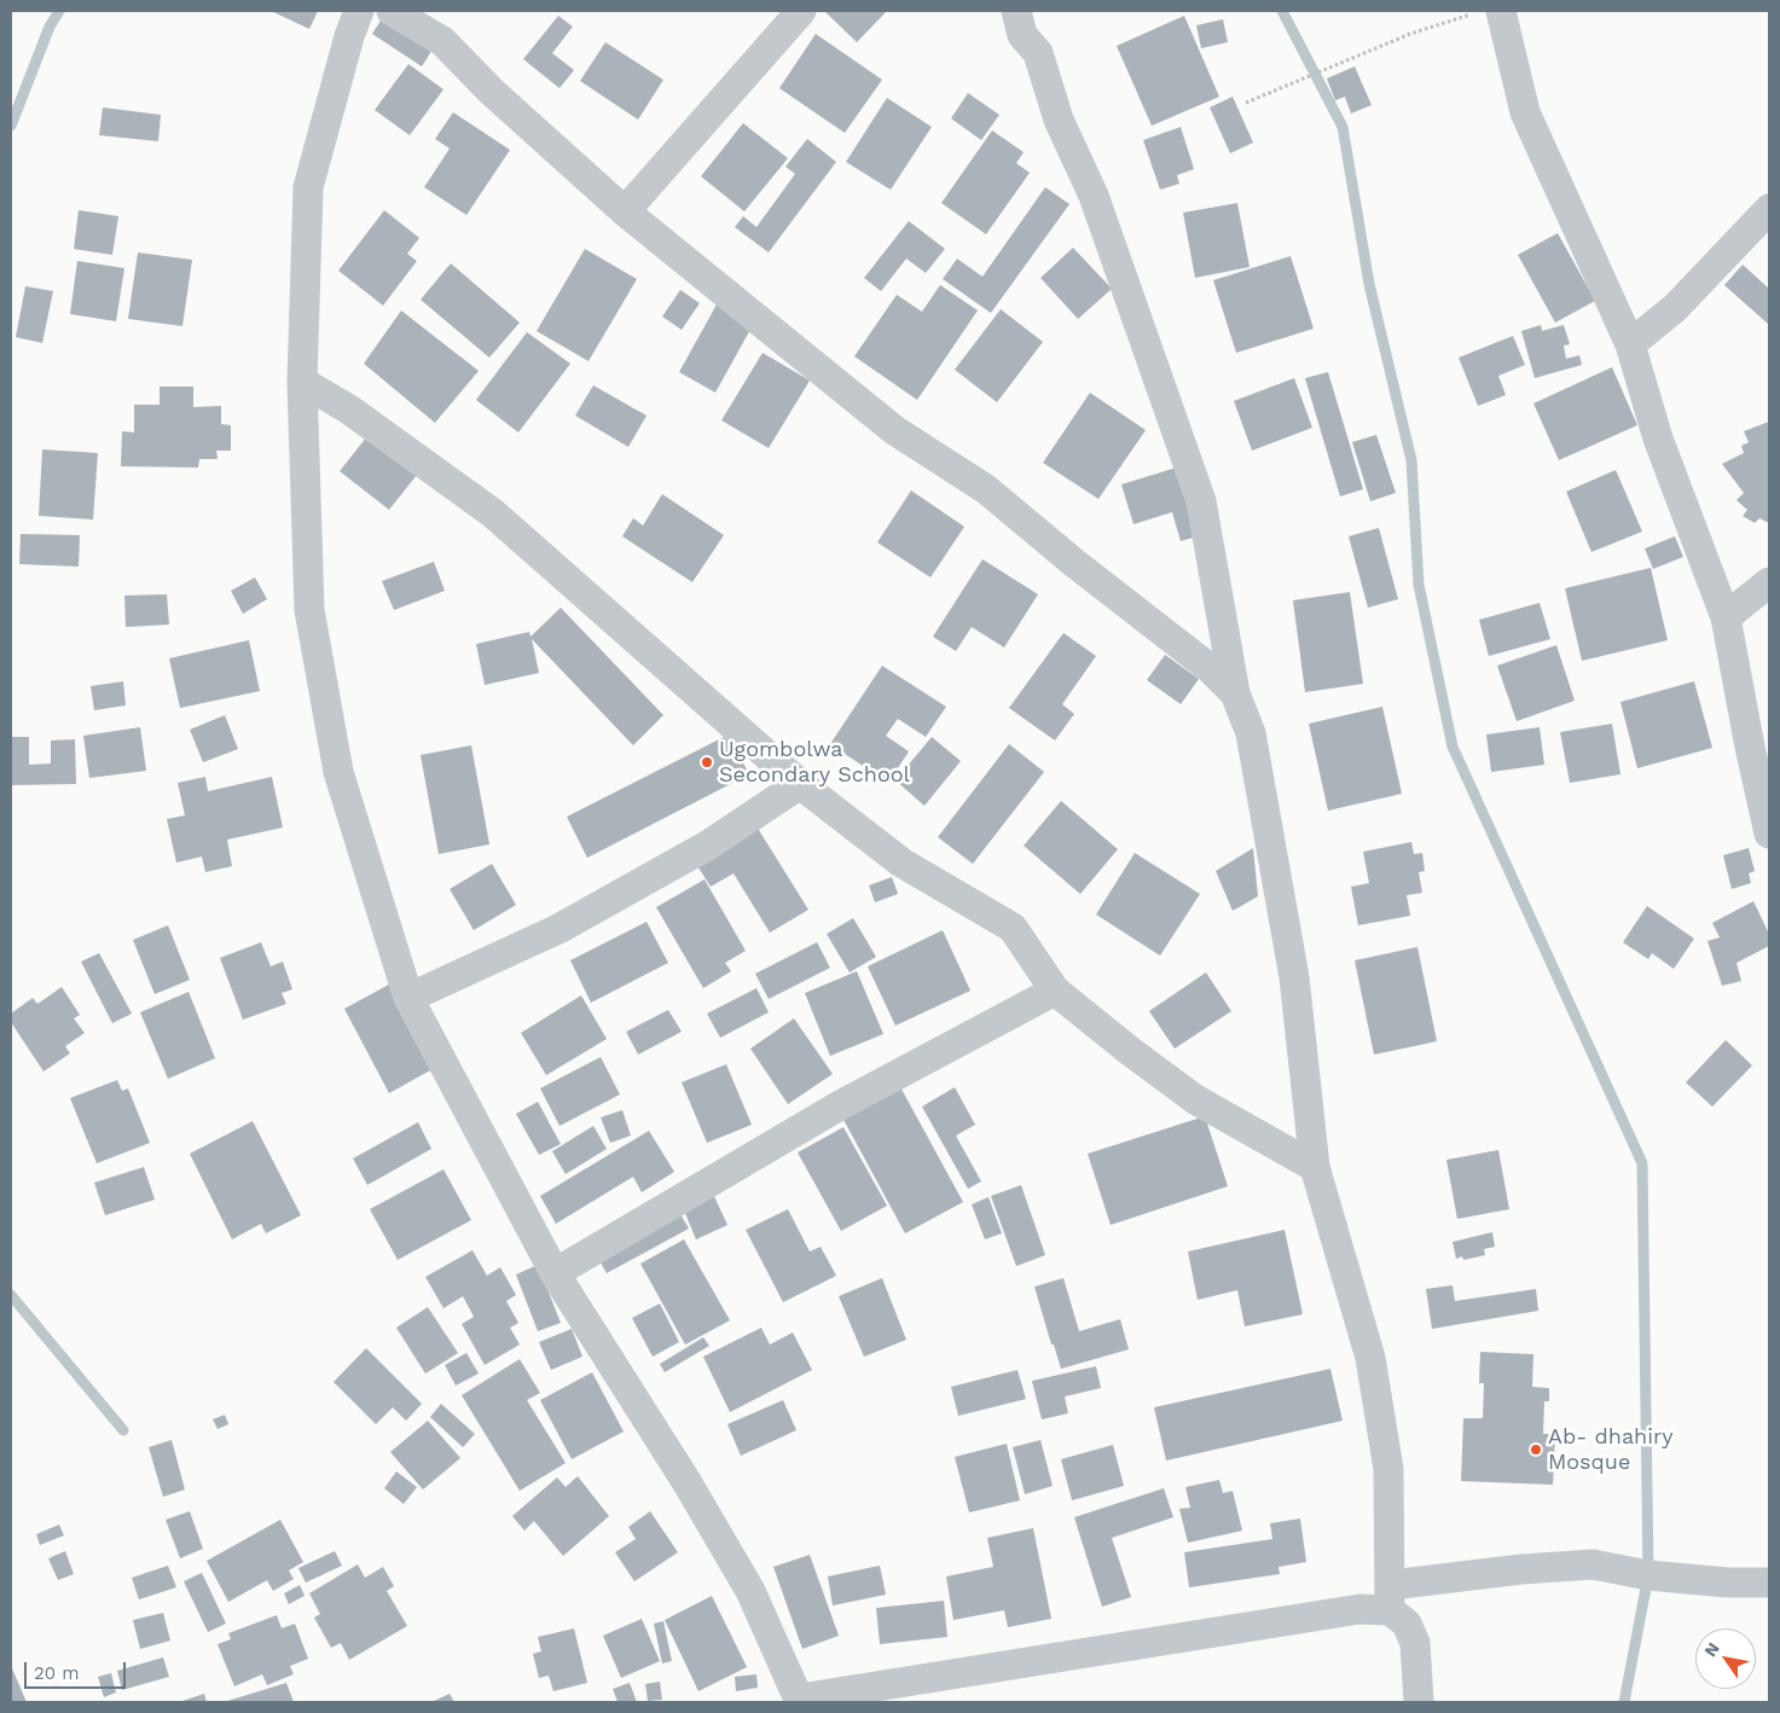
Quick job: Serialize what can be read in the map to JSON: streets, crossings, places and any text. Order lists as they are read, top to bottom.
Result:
{
  "places": ["Ugombolwa Secondary School", "Ab- dhahiry Mosque"],
  "scale_bar": "20 m",
  "north": "top left"
}
